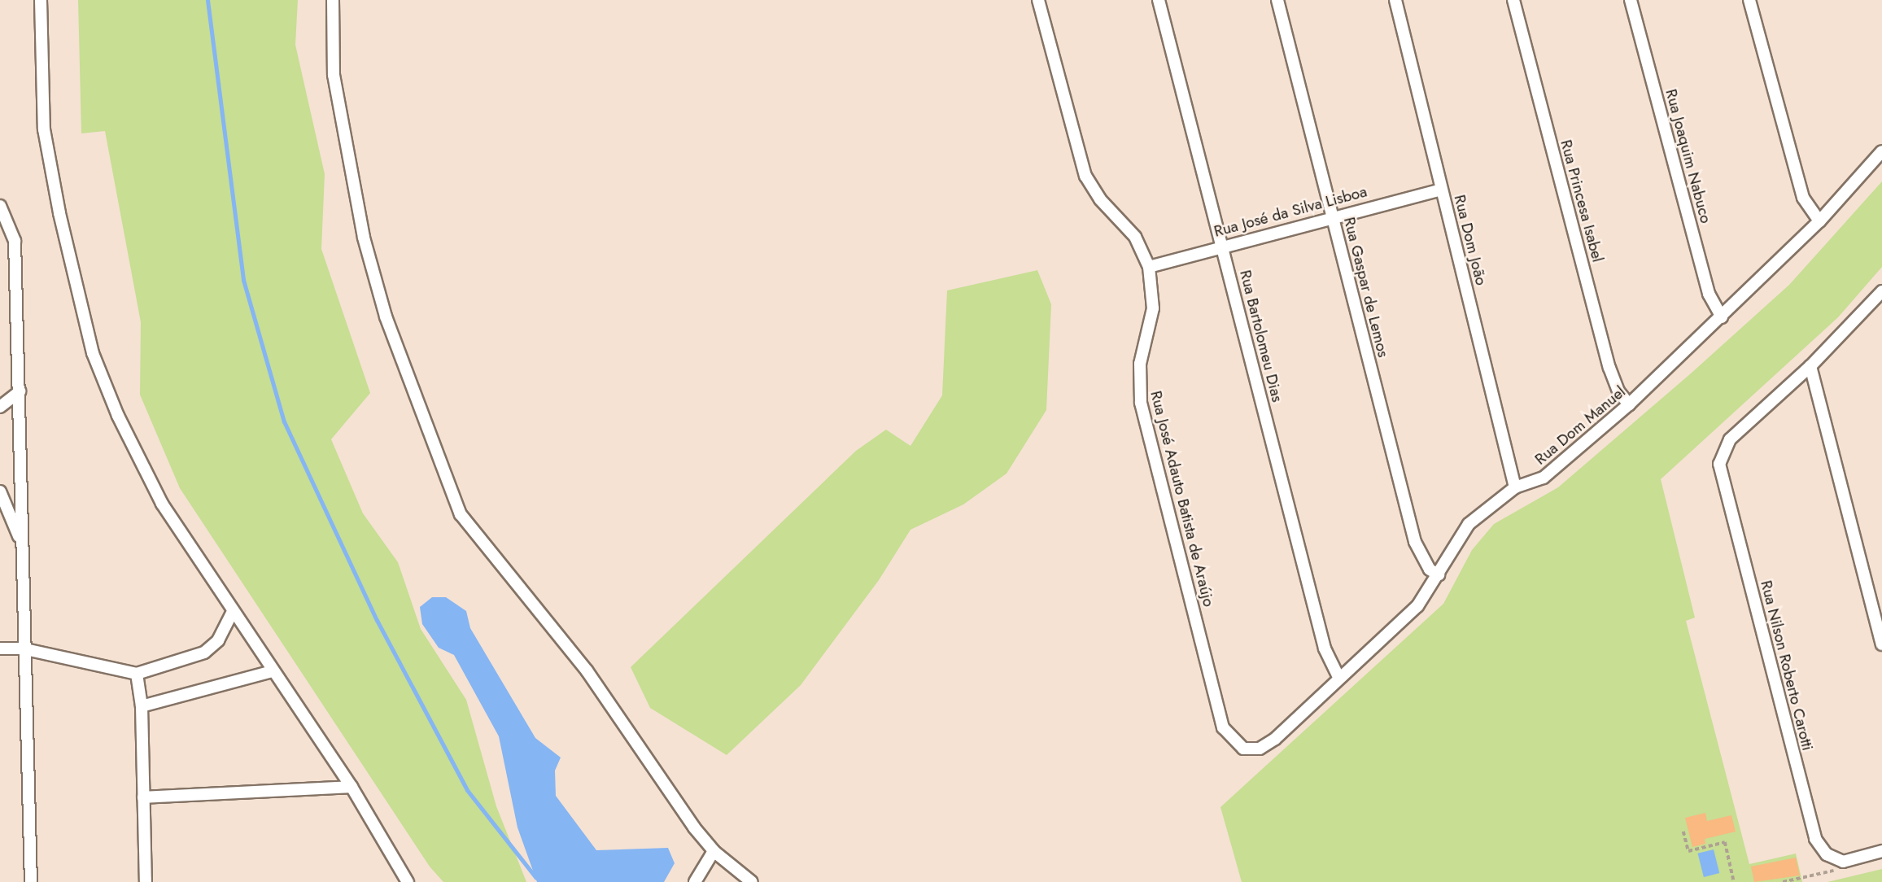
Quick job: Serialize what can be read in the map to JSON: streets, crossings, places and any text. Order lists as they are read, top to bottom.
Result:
{
  "streets": {
    "street": [
      "Rua Joaquim Nabuco",
      "Rua Princesa Isabel",
      "Rua José da Silva Lisboa",
      "Rua Dom João",
      "Rua Gaspar de Lemos",
      "Rua Bartolomeu Dias",
      "Rua Dom Manuel",
      "Rua José Adauto Batista de Araújo",
      "Rua Nilson Roberto Carotti"
    ]
  },
  "crossings": [
    ["Rua Joaquim Nabuco", "Rua Dom Manuel"],
    ["Rua Princesa Isabel", "Rua Dom Manuel"],
    ["Rua José da Silva Lisboa", "Rua Dom João"],
    ["Rua José da Silva Lisboa", "Rua Gaspar de Lemos"],
    ["Rua José da Silva Lisboa", "Rua Bartolomeu Dias"],
    ["Rua José da Silva Lisboa", "Rua José Adauto Batista de Araújo"],
    ["Rua Dom João", "Rua Dom Manuel"],
    ["Rua Gaspar de Lemos", "Rua Dom Manuel"],
    ["Rua Bartolomeu Dias", "Rua Dom Manuel"],
    ["Rua Dom Manuel", "Rua José Adauto Batista de Araújo"]
  ]
}
